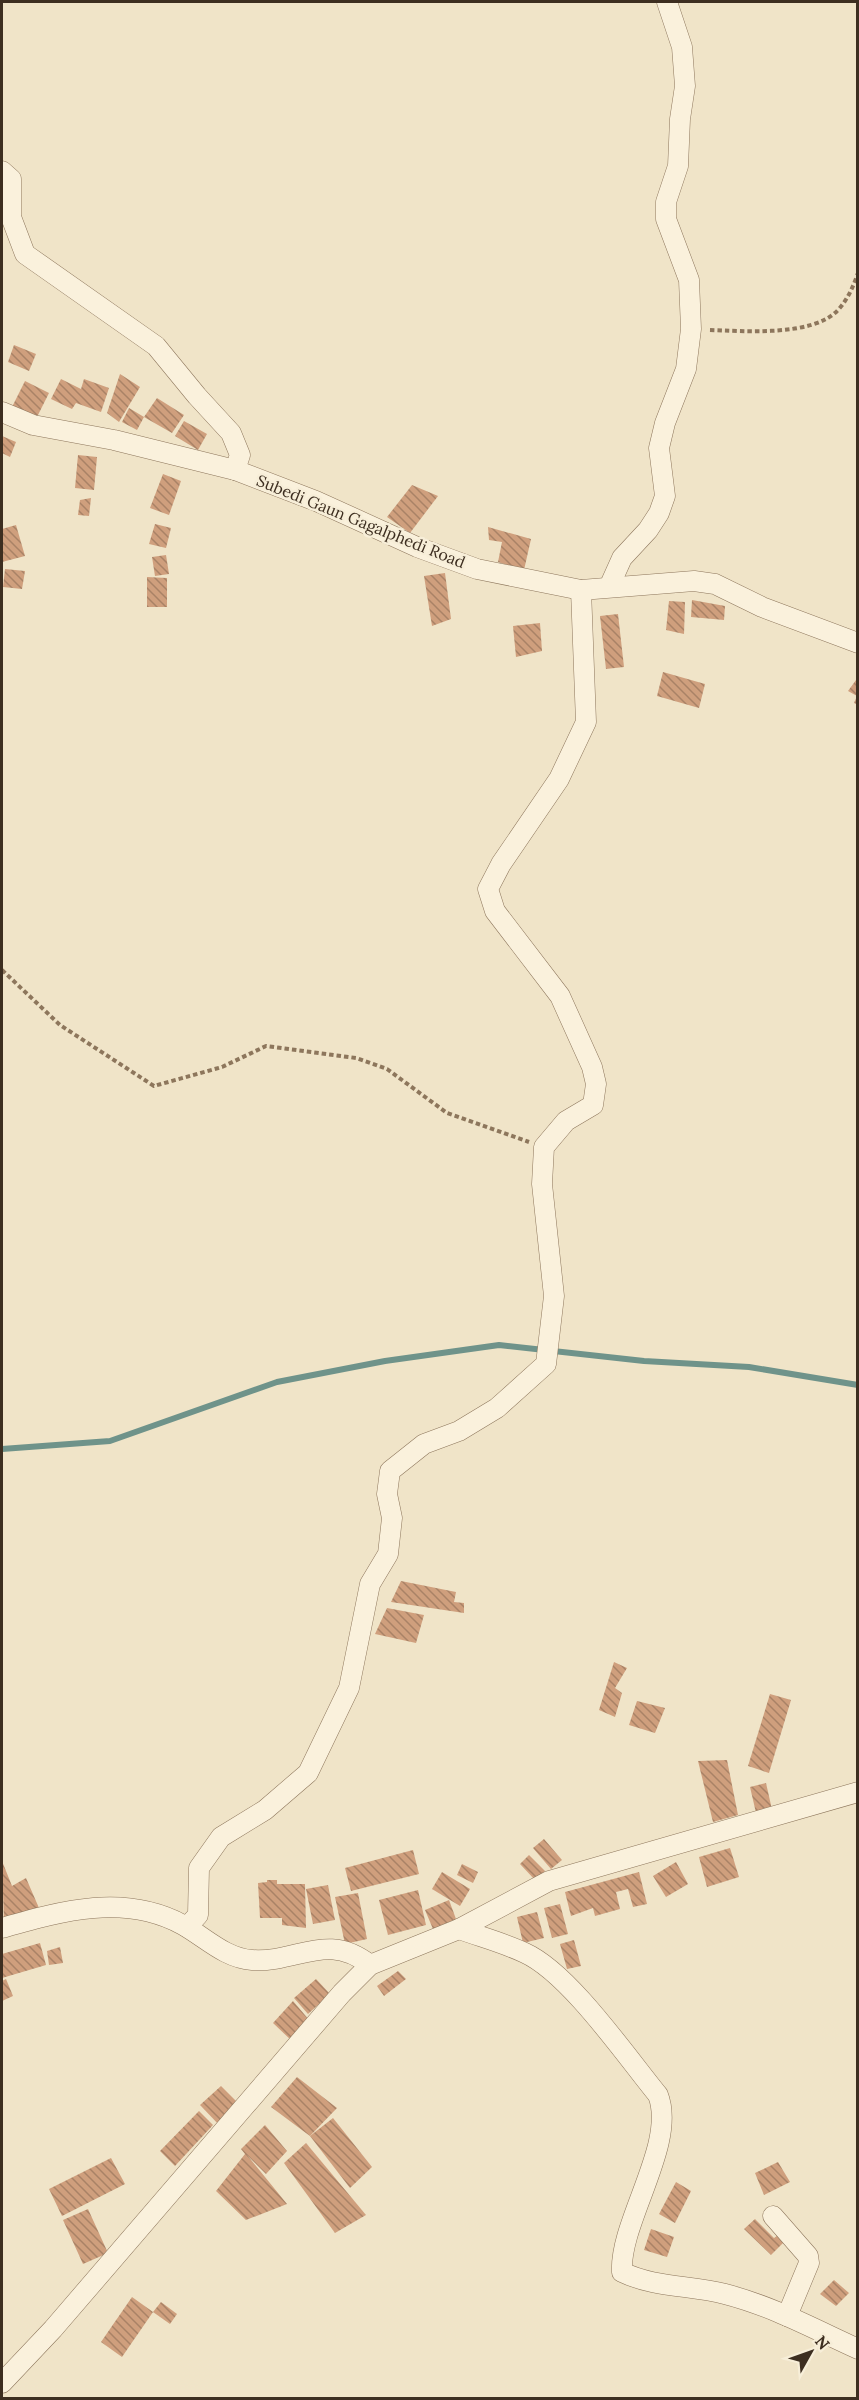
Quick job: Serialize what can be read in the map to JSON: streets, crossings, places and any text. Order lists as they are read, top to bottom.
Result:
{
  "streets": {
    "street": ["Subedi Gaun Gagalphedi Road"]
  },
  "north": "top right"
}
